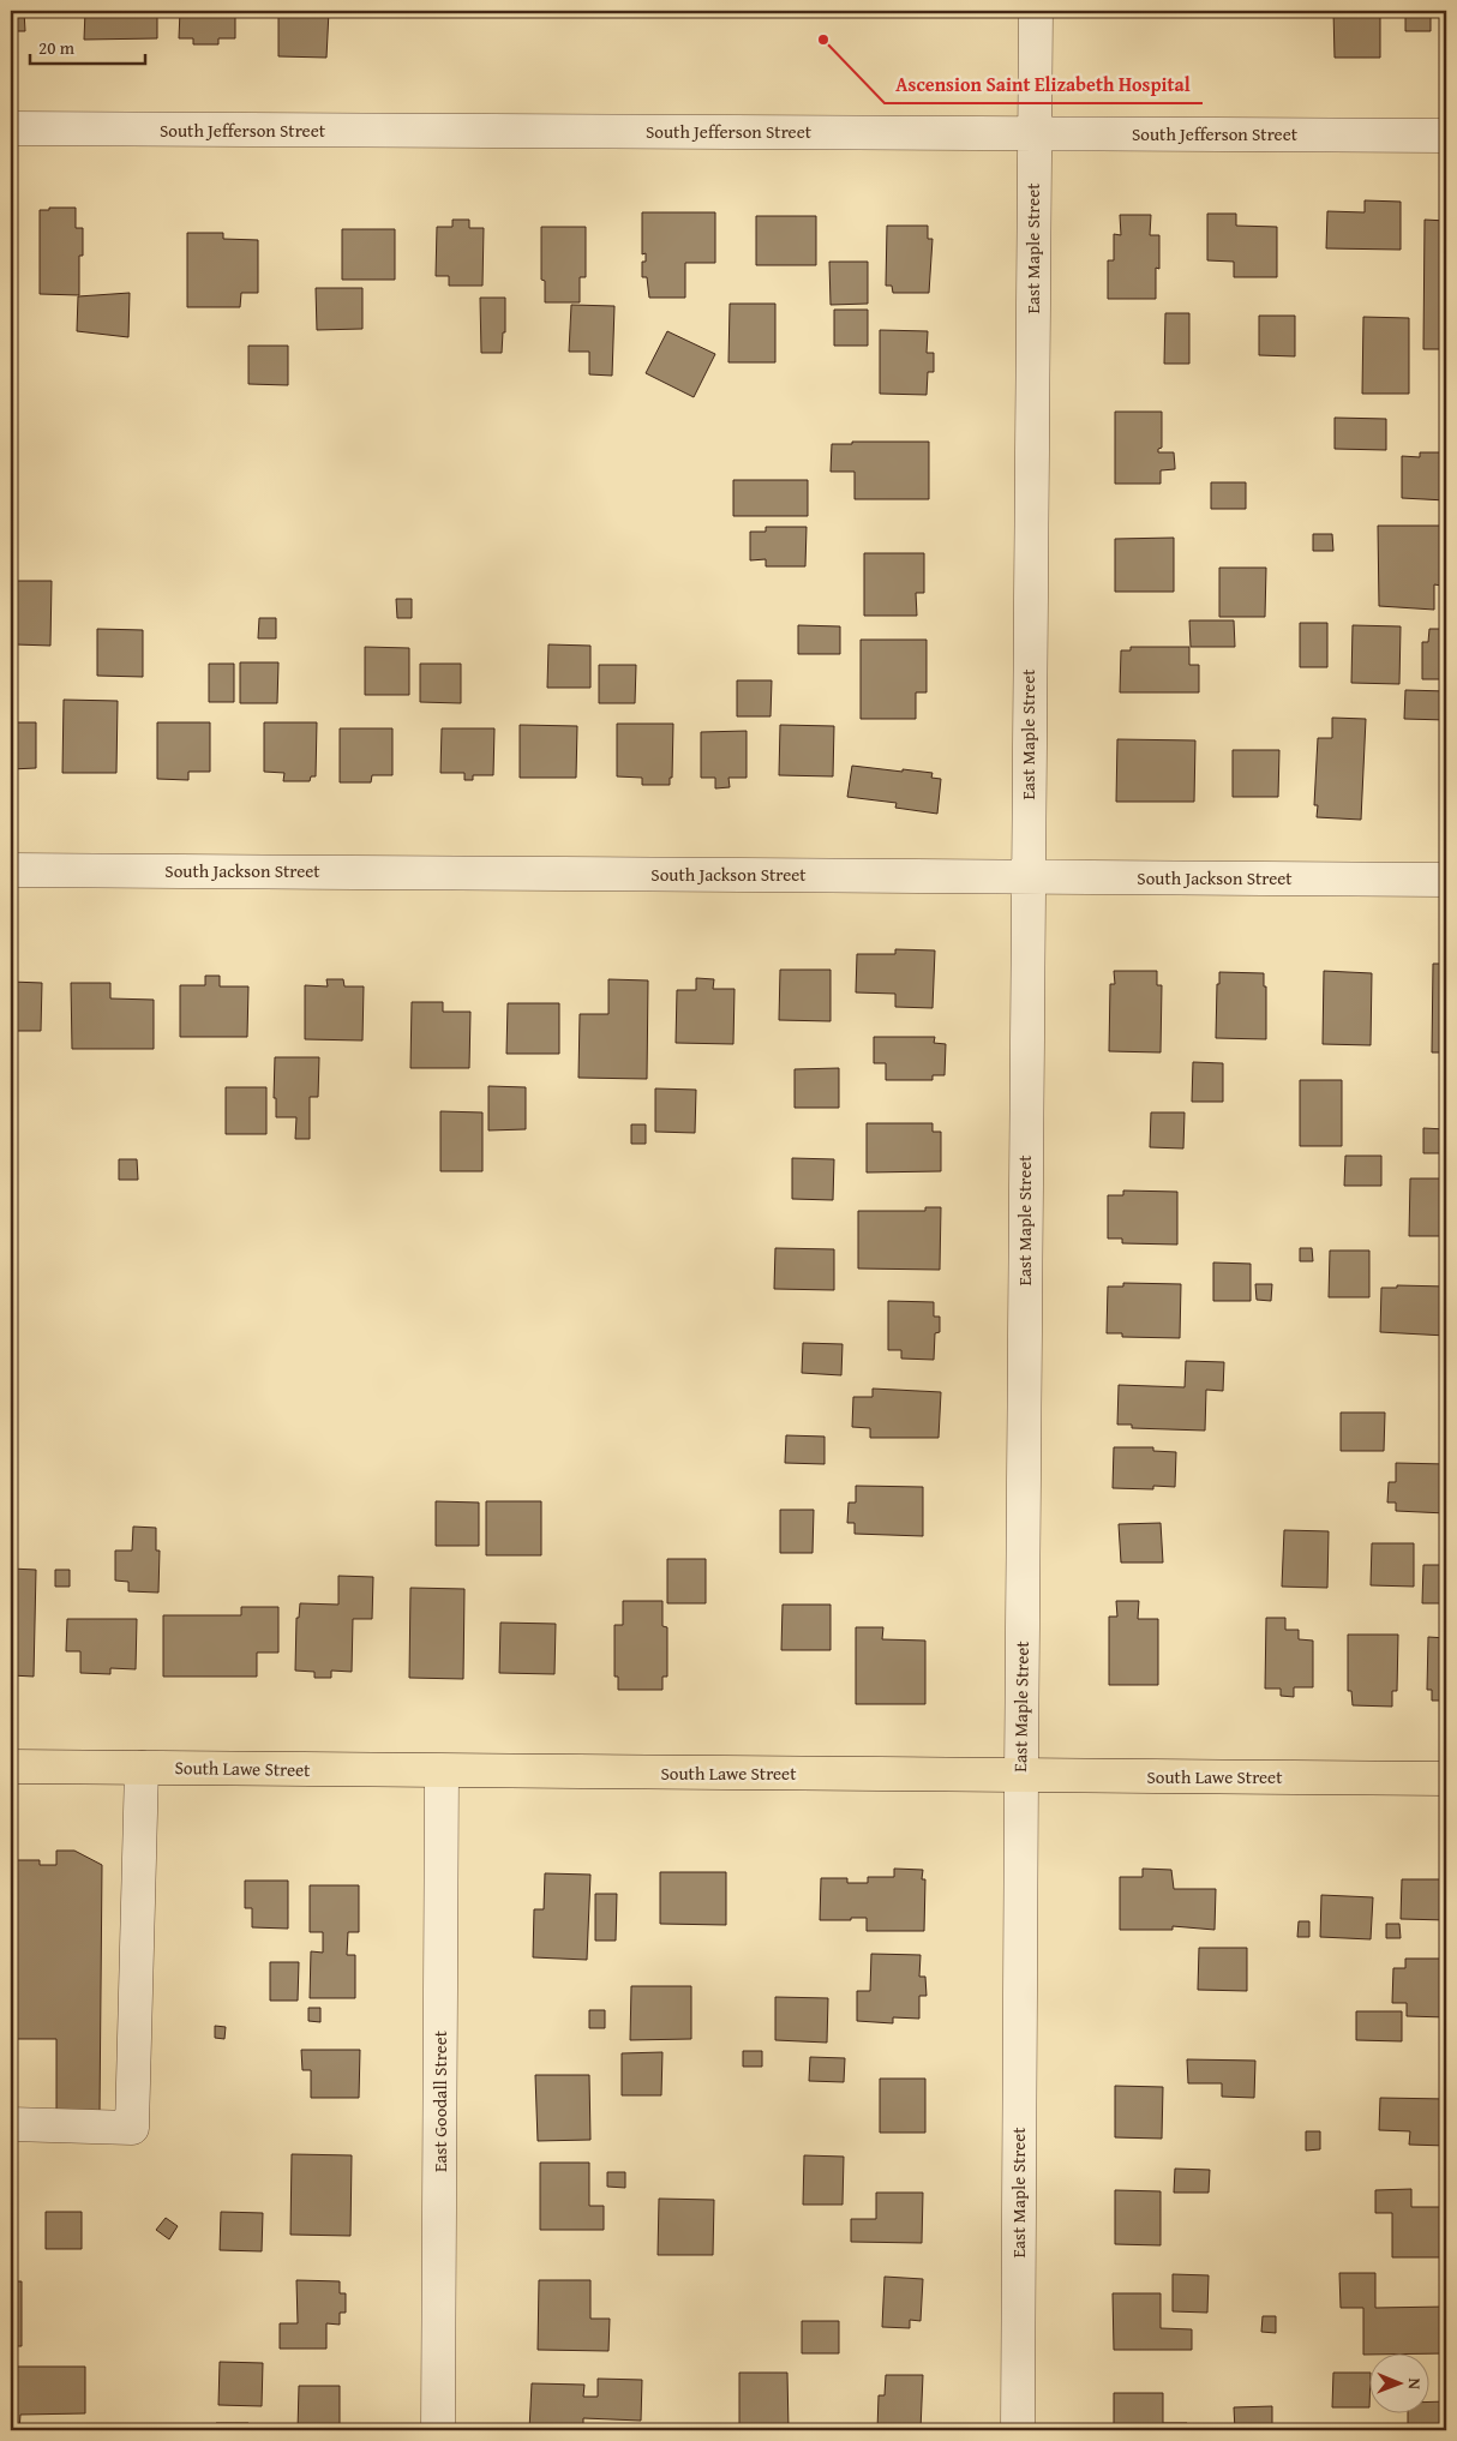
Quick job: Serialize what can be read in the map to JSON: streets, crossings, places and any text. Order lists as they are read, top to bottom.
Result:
{
  "streets": {
    "main road": ["South Lawe Street"],
    "street": [
      "South Jefferson Street",
      "East Maple Street",
      "South Jackson Street",
      "East Goodall Street"
    ]
  },
  "crossings": [
    ["South Jefferson Street", "East Maple Street"],
    ["East Maple Street", "South Jackson Street"],
    ["East Maple Street", "South Lawe Street"],
    ["South Lawe Street", "East Goodall Street"]
  ],
  "places": ["Ascension Saint Elizabeth Hospital"],
  "scale_bar": "20 m",
  "north": "right"
}
